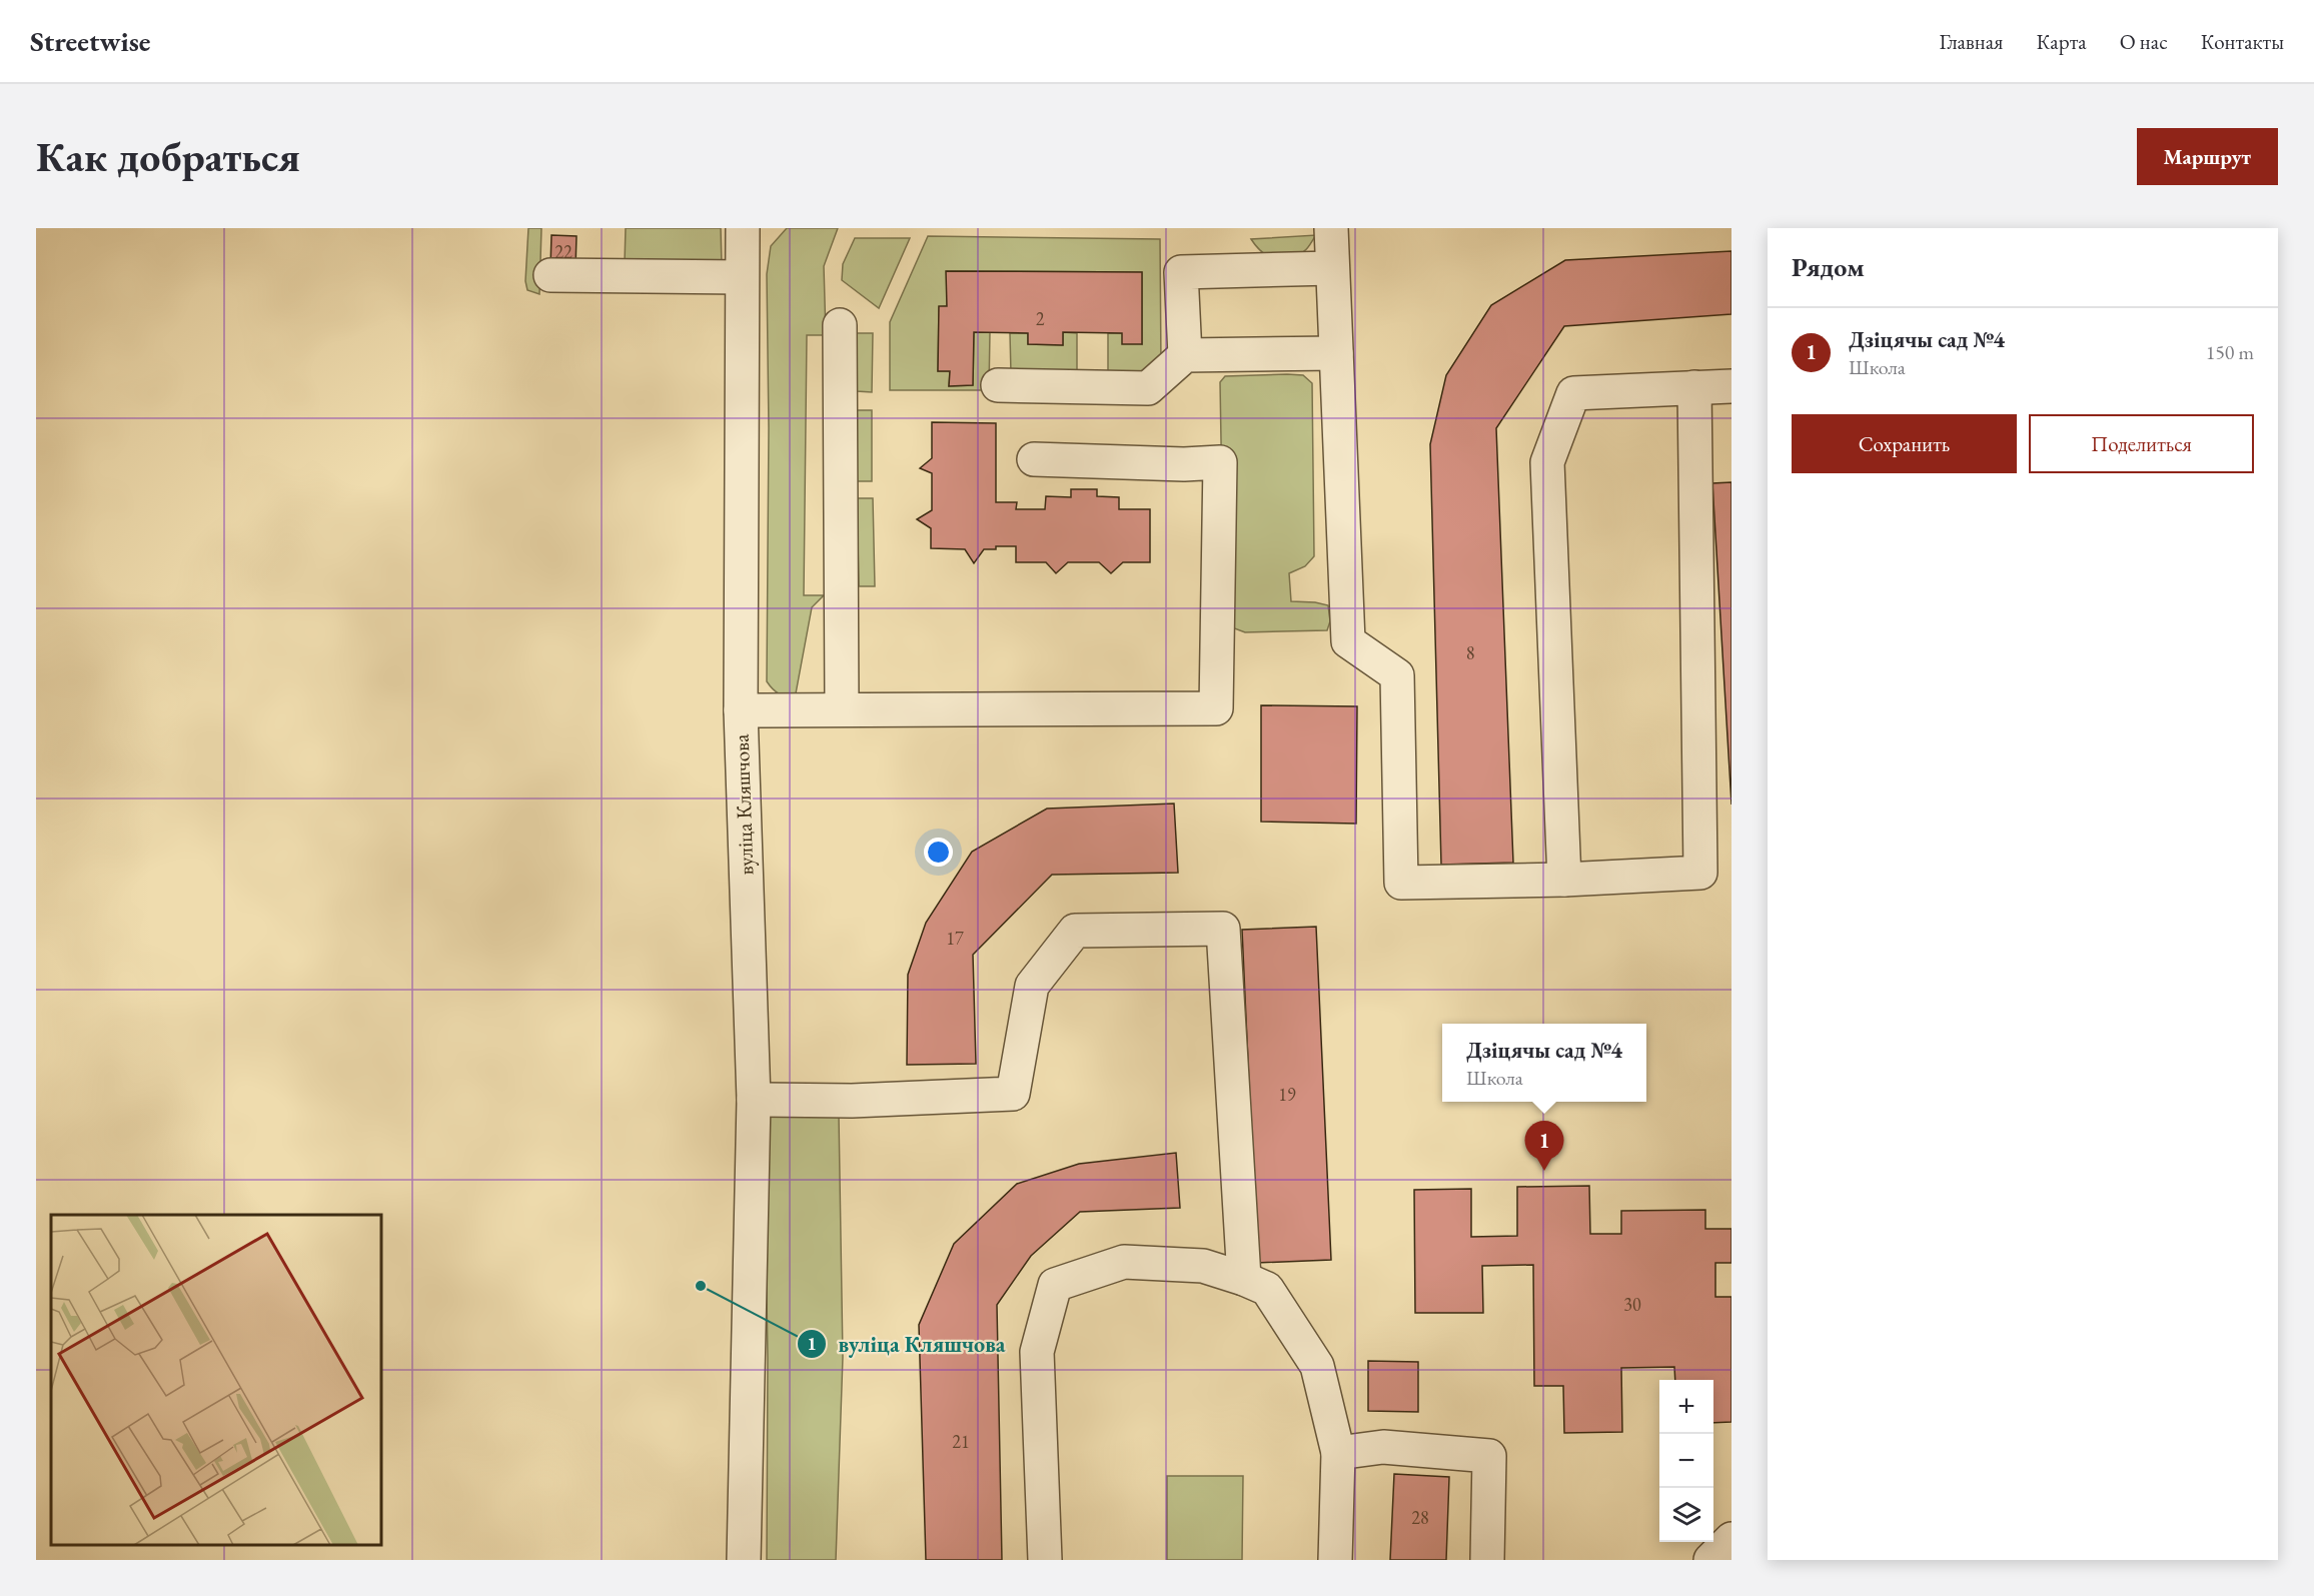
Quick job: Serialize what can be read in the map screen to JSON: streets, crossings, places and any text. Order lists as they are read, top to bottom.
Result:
{
  "streets": {
    "street": ["вуліца Кляшчова"]
  },
  "places": ["вуліца Кляшчова"],
  "house_numbers": [
    "22",
    "2",
    "8",
    "17",
    "19",
    "30",
    "21",
    "28"
  ],
  "page": {
    "header": "Streetwise",
    "nav": [
      "Главная",
      "Карта",
      "О нас",
      "Контакты"
    ],
    "buttons": [
      "Маршрут",
      ["Сохранить", "Поделиться"]
    ],
    "title": "Как добраться",
    "heading": "Рядом",
    "list": [
      {
        "mark": "1",
        "name": "Дзіцячы сад №4",
        "note": "Школа",
        "value": "150 m"
      }
    ],
    "popup": ["Дзіцячы сад №4", "Школа"],
    "pins": "1",
    "map_buttons": ["+", "−"]
  }
}
